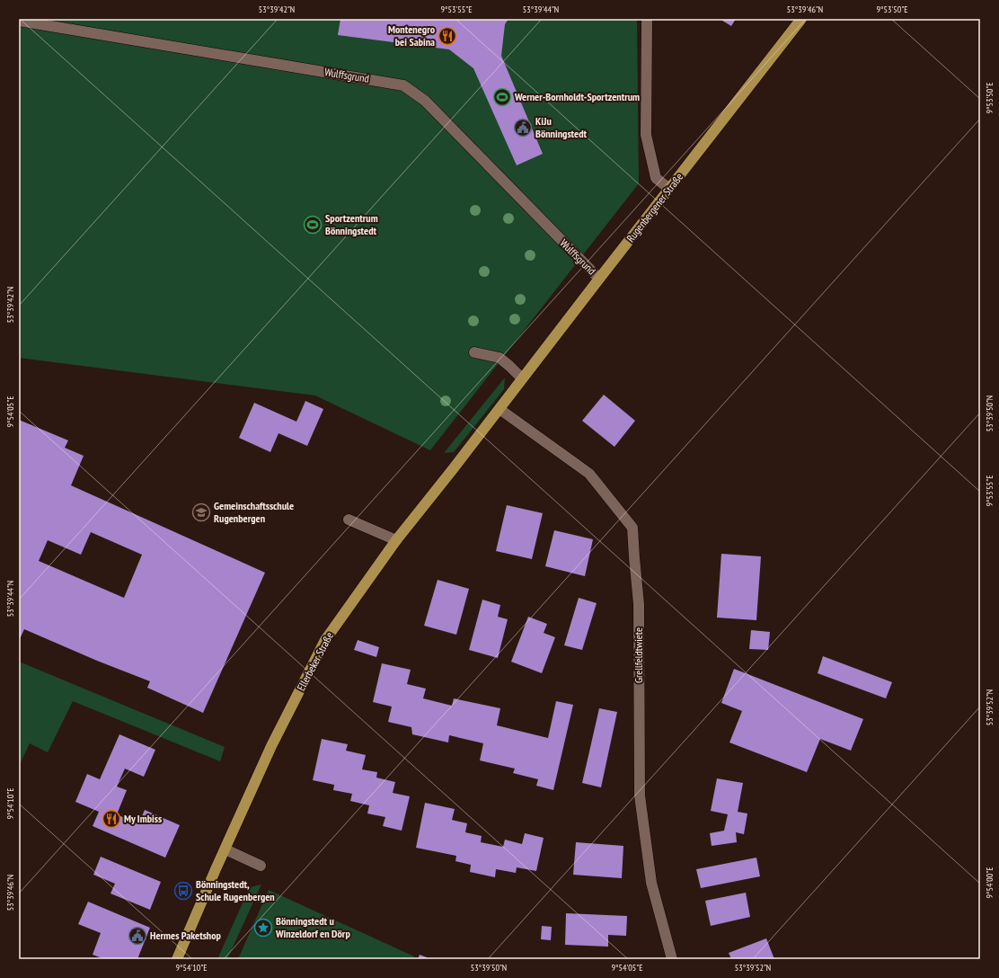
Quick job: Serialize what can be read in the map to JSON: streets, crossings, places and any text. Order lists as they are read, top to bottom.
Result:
{
  "streets": {
    "main road": ["Rugenbergener Straße", "Ellerbeker Straße"],
    "street": ["Wulffsgrund", "Grellfeldtwiete"]
  },
  "crossings": [
    ["Wulffsgrund", "Rugenbergener Straße"],
    ["Rugenbergener Straße", "Ellerbeker Straße"],
    ["Grellfeldtwiete", "Ellerbeker Straße"]
  ],
  "places": {
    "restaurant": ["Montenegro bei Sabina", "My Imbiss"],
    "sports": ["Werner-Bornholdt-Sportzentrum", "Sportzentrum Bönningstedt"],
    "public building": ["KiJu Bönningstedt", "Hermes Paketshop"],
    "school or university": ["Gemeinschaftsschule Rugenbergen"],
    "bus stop": ["Bönningstedt, Schule Rugenbergen"],
    "place": ["Bönningstedt u Winzeldorf en Dörp"]
  },
  "coordinates": [
    "53°39'42\"N",
    "9°53'55\"E",
    "53°39'44\"N",
    "53°39'46\"N",
    "9°53'50\"E",
    "9°54'05\"E",
    "53°39'50\"N",
    "53°39'52\"N",
    "9°54'10\"E",
    "9°54'00\"E"
  ]
}
